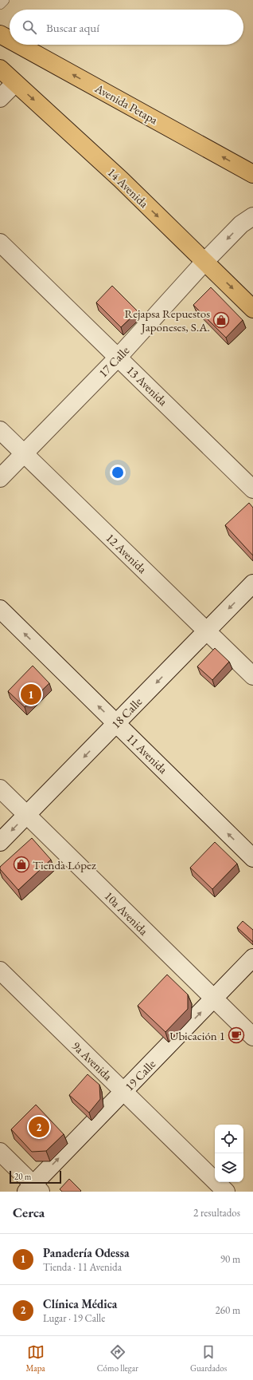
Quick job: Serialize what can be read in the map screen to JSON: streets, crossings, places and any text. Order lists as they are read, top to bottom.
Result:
{
  "streets": {
    "main road": ["Avenida Petapa", "14 Avenida"],
    "street": [
      "17 Calle",
      "13 Avenida",
      "12 Avenida",
      "18 Calle",
      "11 Avenida",
      "10a Avenida",
      "9a Avenida",
      "19 Calle"
    ]
  },
  "crossings": [
    ["14 Avenida", "17 Calle"],
    ["17 Calle", "13 Avenida"],
    ["17 Calle", "12 Avenida"],
    ["12 Avenida", "18 Calle"],
    ["18 Calle", "11 Avenida"],
    ["18 Calle", "10a Avenida"],
    ["10a Avenida", "19 Calle"],
    ["9a Avenida", "19 Calle"]
  ],
  "one_way": [
    "Avenida Petapa",
    "14 Avenida",
    "18 Calle",
    "11 Avenida",
    "19 Calle"
  ],
  "places": {
    "shop": ["Rejapsa Repuestos Japoneses, S.A.", "Tienda López"],
    "cafe": ["Ubicación 1"]
  },
  "scale_bar": "20 m",
  "page": {
    "search": "Buscar aquí",
    "pins": ["1", "2"],
    "scale": "20 m",
    "heading": ["Cerca", "2 resultados"],
    "list": [
      {
        "mark": "1",
        "name": "Panadería Odessa",
        "note": "Tienda · 11 Avenida",
        "value": "90 m"
      },
      {
        "mark": "2",
        "name": "Clínica Médica",
        "note": "Lugar · 19 Calle",
        "value": "260 m"
      }
    ],
    "nav": ["Mapa", "Cómo llegar", "Guardados"]
  }
}
